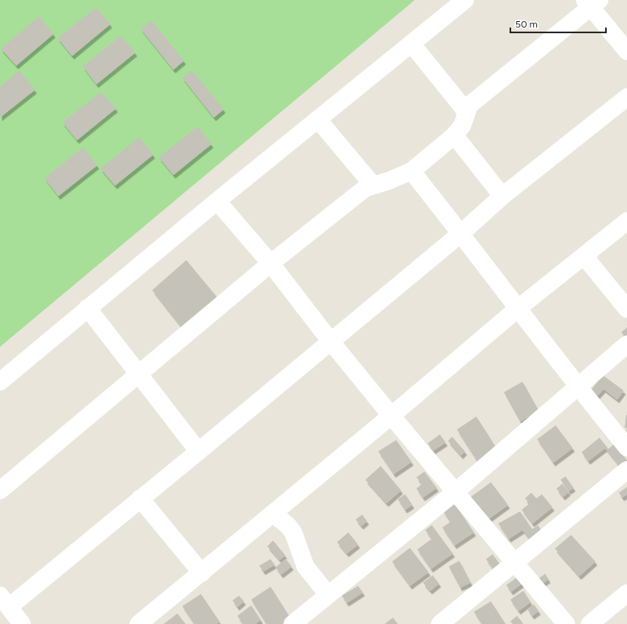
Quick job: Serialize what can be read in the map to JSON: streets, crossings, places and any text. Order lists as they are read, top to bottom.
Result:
{
  "scale_bar": "50 m"
}
